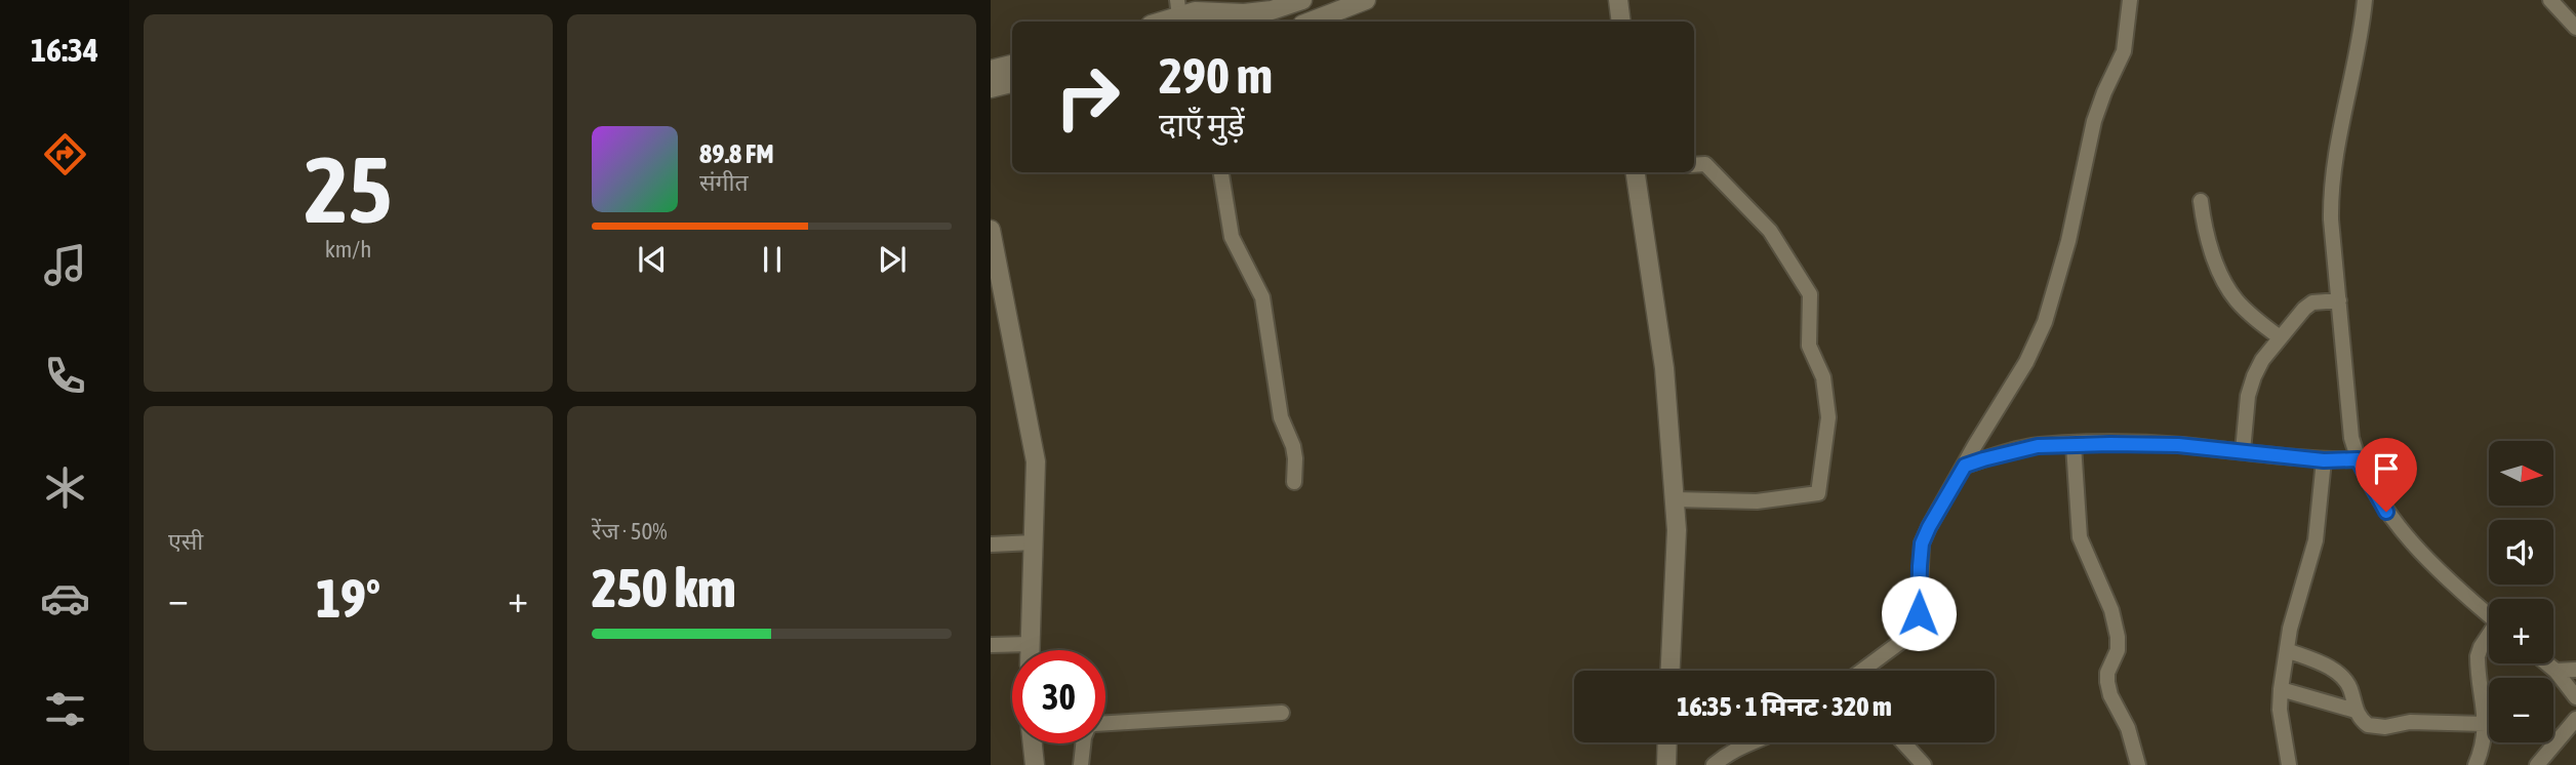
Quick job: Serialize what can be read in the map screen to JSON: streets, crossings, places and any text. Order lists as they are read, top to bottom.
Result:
{
  "north": "right",
  "page": {
    "tabs": "16:34",
    "tile": [
      ["25", "km/h"],
      "एसी",
      ["रेंज · 50%", "250 km"]
    ],
    "turn": ["290 m", "दाएँ मुड़ें"],
    "song": ["89.8 FM", "संगीत"],
    "map_buttons": ["+", "−"],
    "heat": ["−", "19°", "+"],
    "limit": "30",
    "trip": "16:35 · 1 मिनट · 320 m"
  }
}
